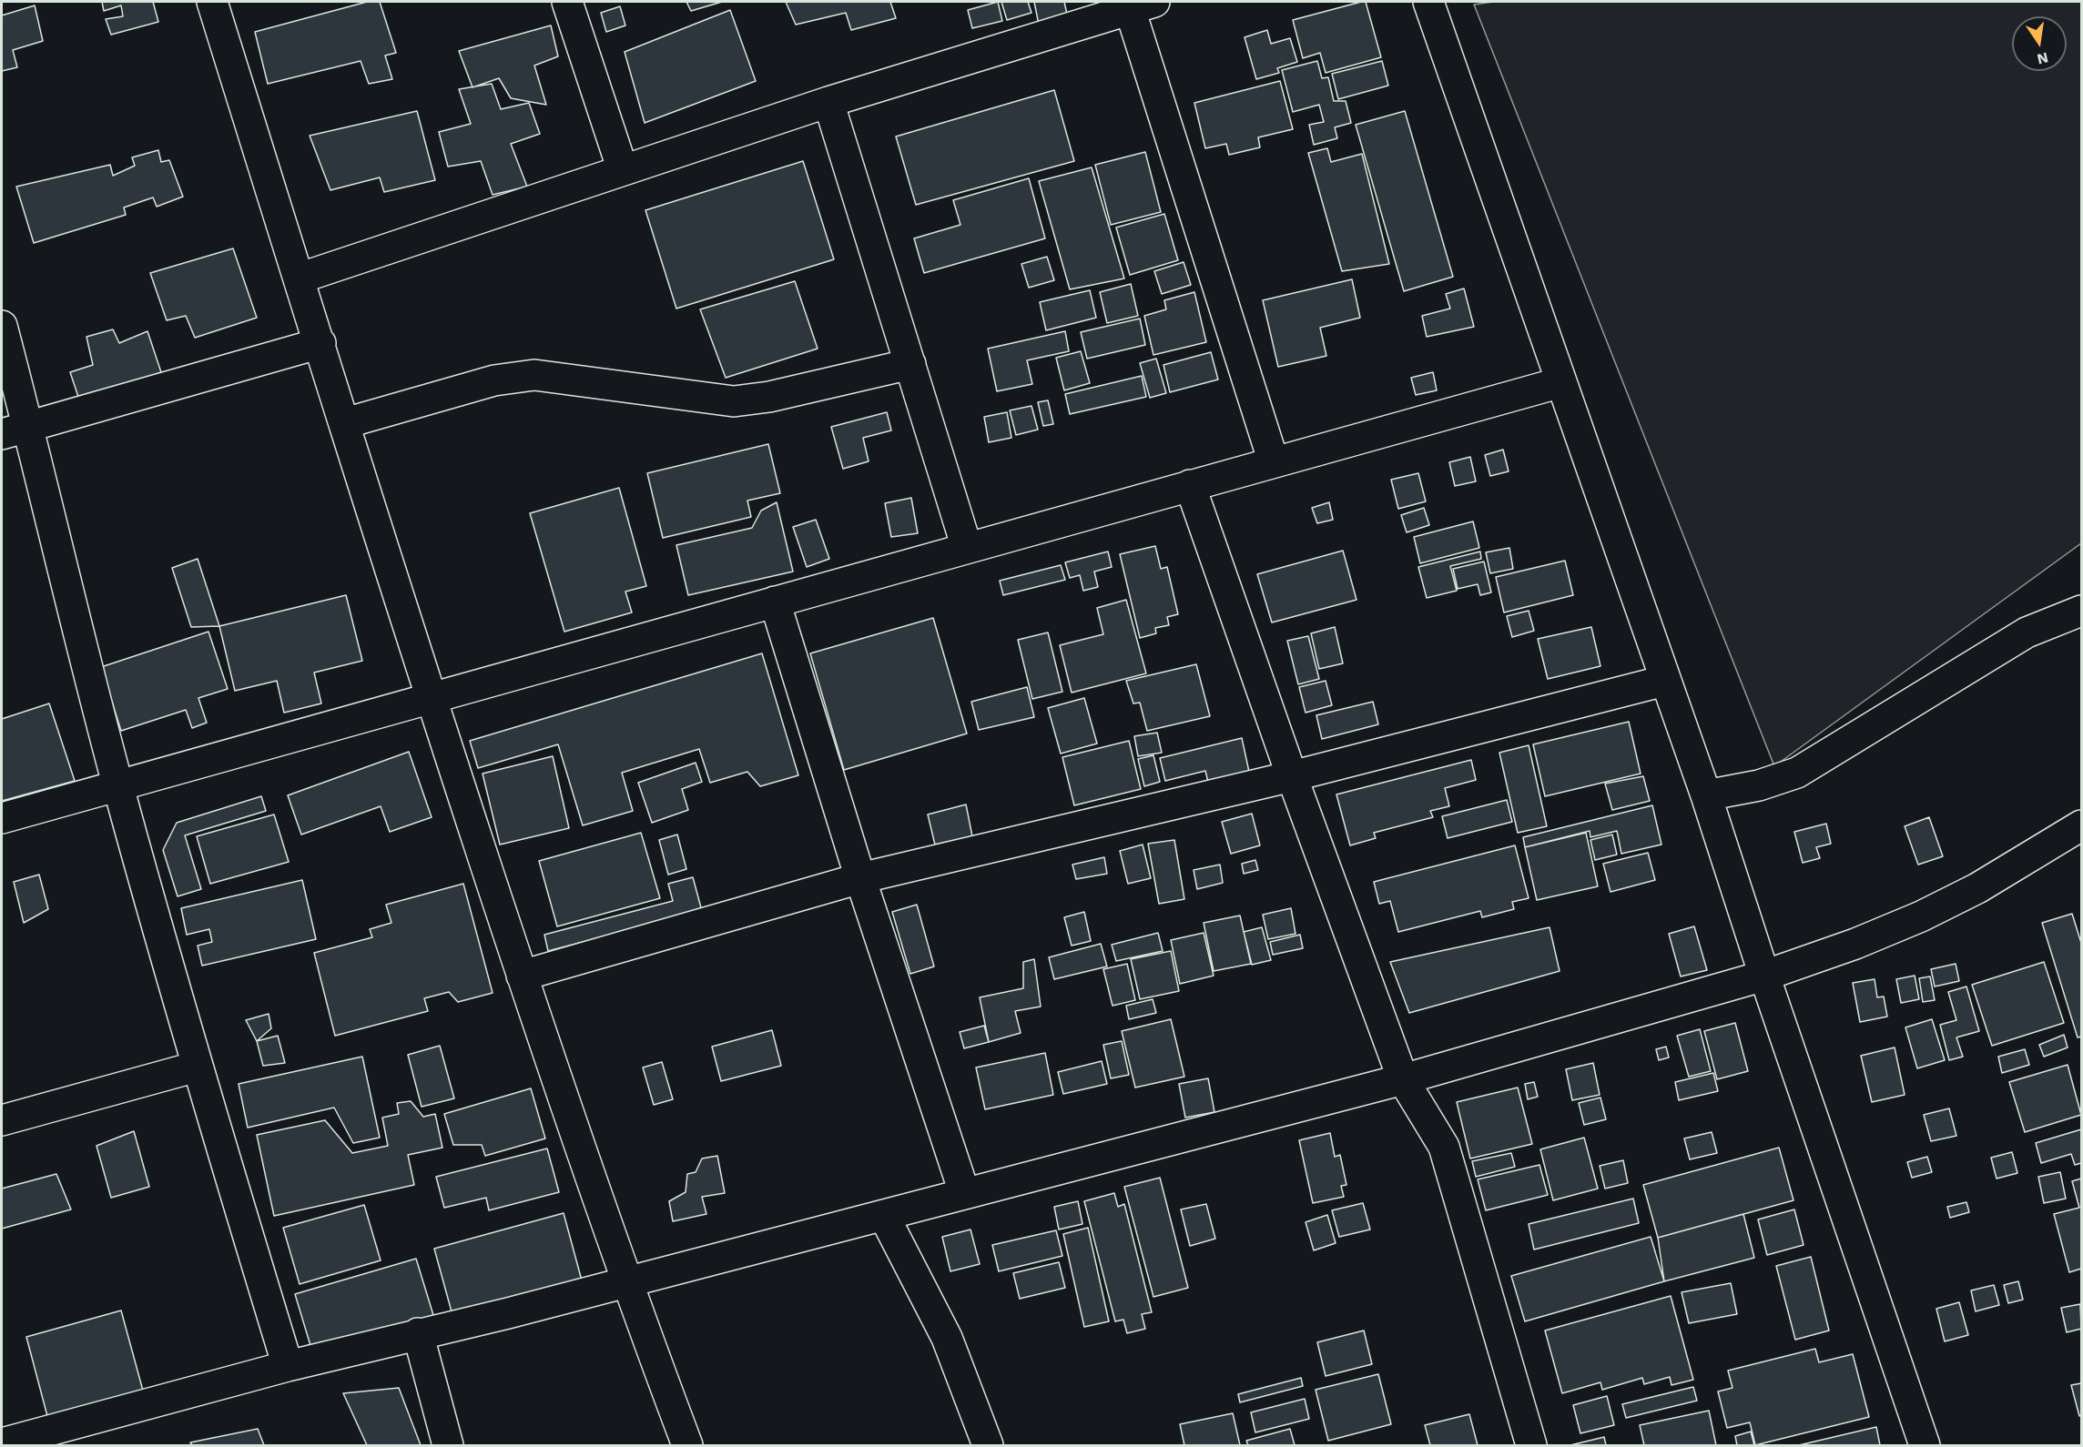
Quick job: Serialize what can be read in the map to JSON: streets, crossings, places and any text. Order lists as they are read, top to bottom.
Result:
{
  "north": "bottom"
}
